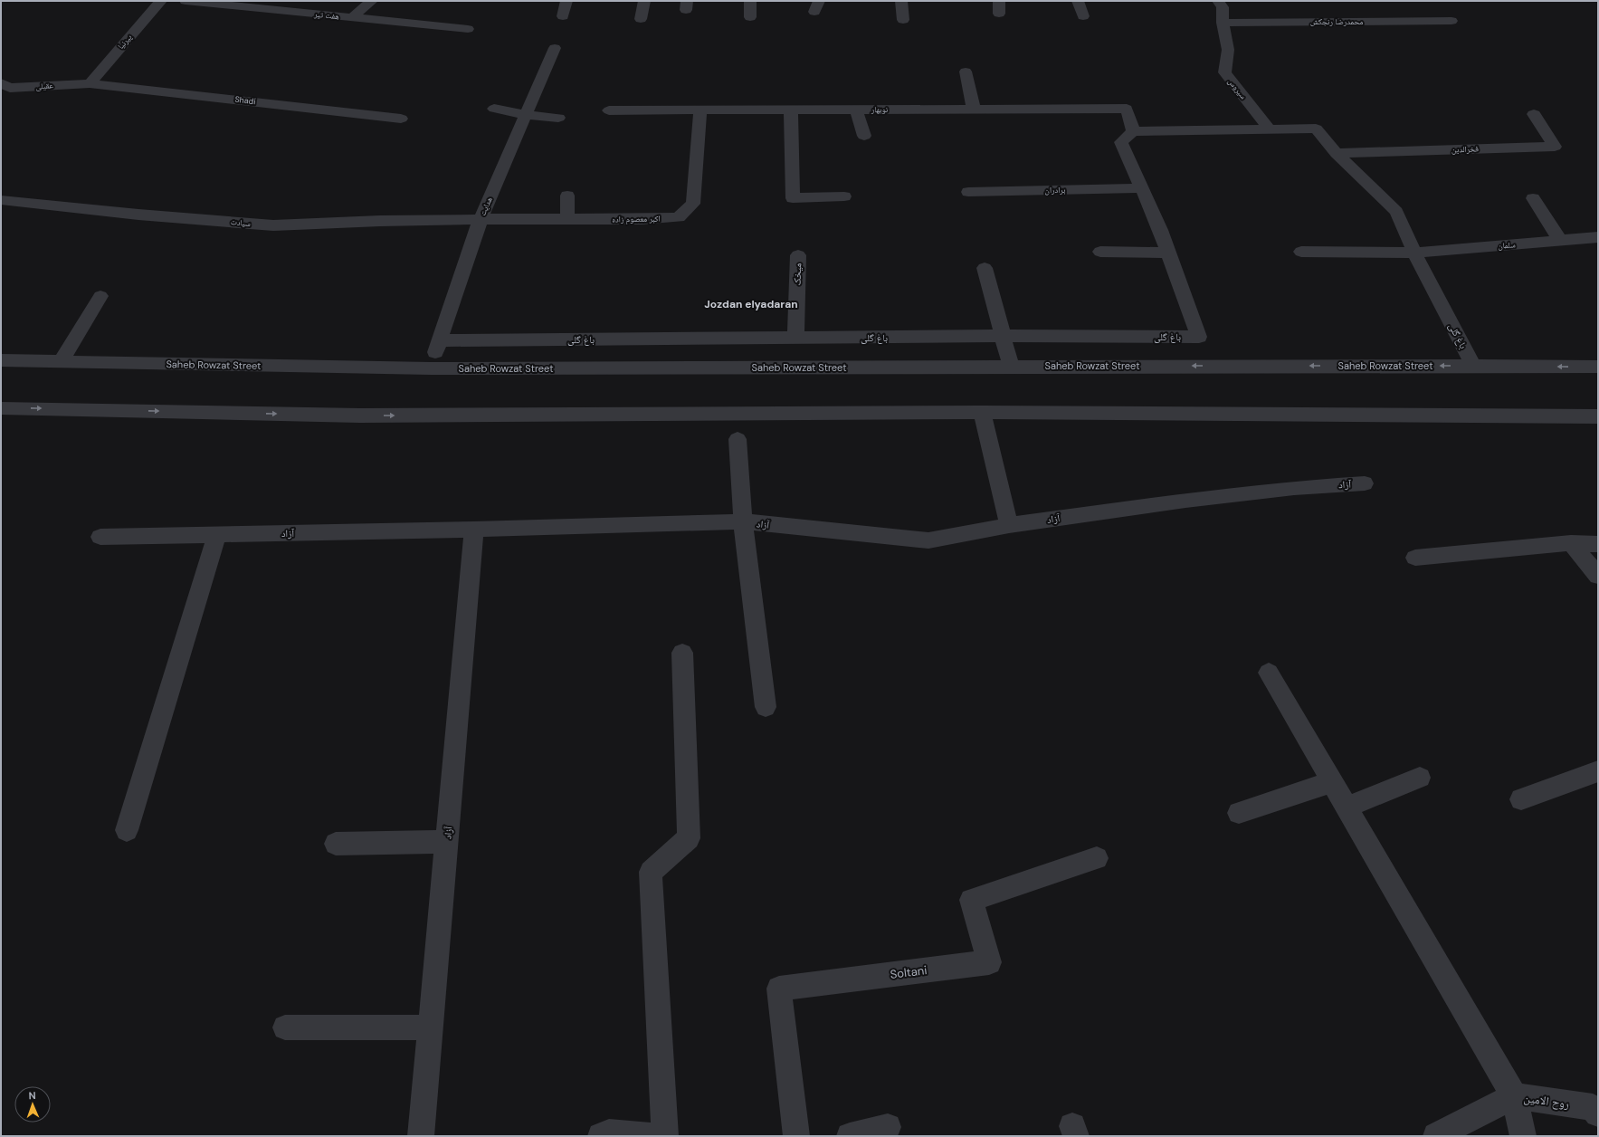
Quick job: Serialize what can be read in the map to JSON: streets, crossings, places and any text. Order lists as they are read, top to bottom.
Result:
{
  "streets": {
    "street": [
      "هفت تیر",
      "محمدرضا رنجکش",
      "پیرنیا",
      "عقیلی",
      "سیروس",
      "Shadi",
      "نوبهار",
      "فخرالدین",
      "برادران",
      "هدایت",
      "اکبر معصوم زاده",
      "سیادت",
      "سلمان",
      "میخک",
      "باغ گلی",
      "Saheb Rowzat Street",
      "آزاد",
      "Soltani",
      "روح الامین"
    ]
  },
  "crossings": [
    ["محمدرضا رنجکش", "سیروس"],
    ["پیرنیا", "عقیلی"],
    ["پیرنیا", "Shadi"],
    ["عقیلی", "Shadi"],
    ["سیروس", "باغ گلی"],
    ["نوبهار", "اکبر معصوم زاده"],
    ["نوبهار", "باغ گلی"],
    ["فخرالدین", "باغ گلی"],
    ["برادران", "باغ گلی"],
    ["هدایت", "اکبر معصوم زاده"],
    ["هدایت", "سیادت"],
    ["هدایت", "باغ گلی"],
    ["هدایت", "Saheb Rowzat Street"],
    ["اکبر معصوم زاده", "سیادت"],
    ["سلمان", "باغ گلی"],
    ["میخک", "باغ گلی"],
    ["باغ گلی", "Saheb Rowzat Street"]
  ],
  "districts": ["Jozdan elyadaran"],
  "north": "top"
}
